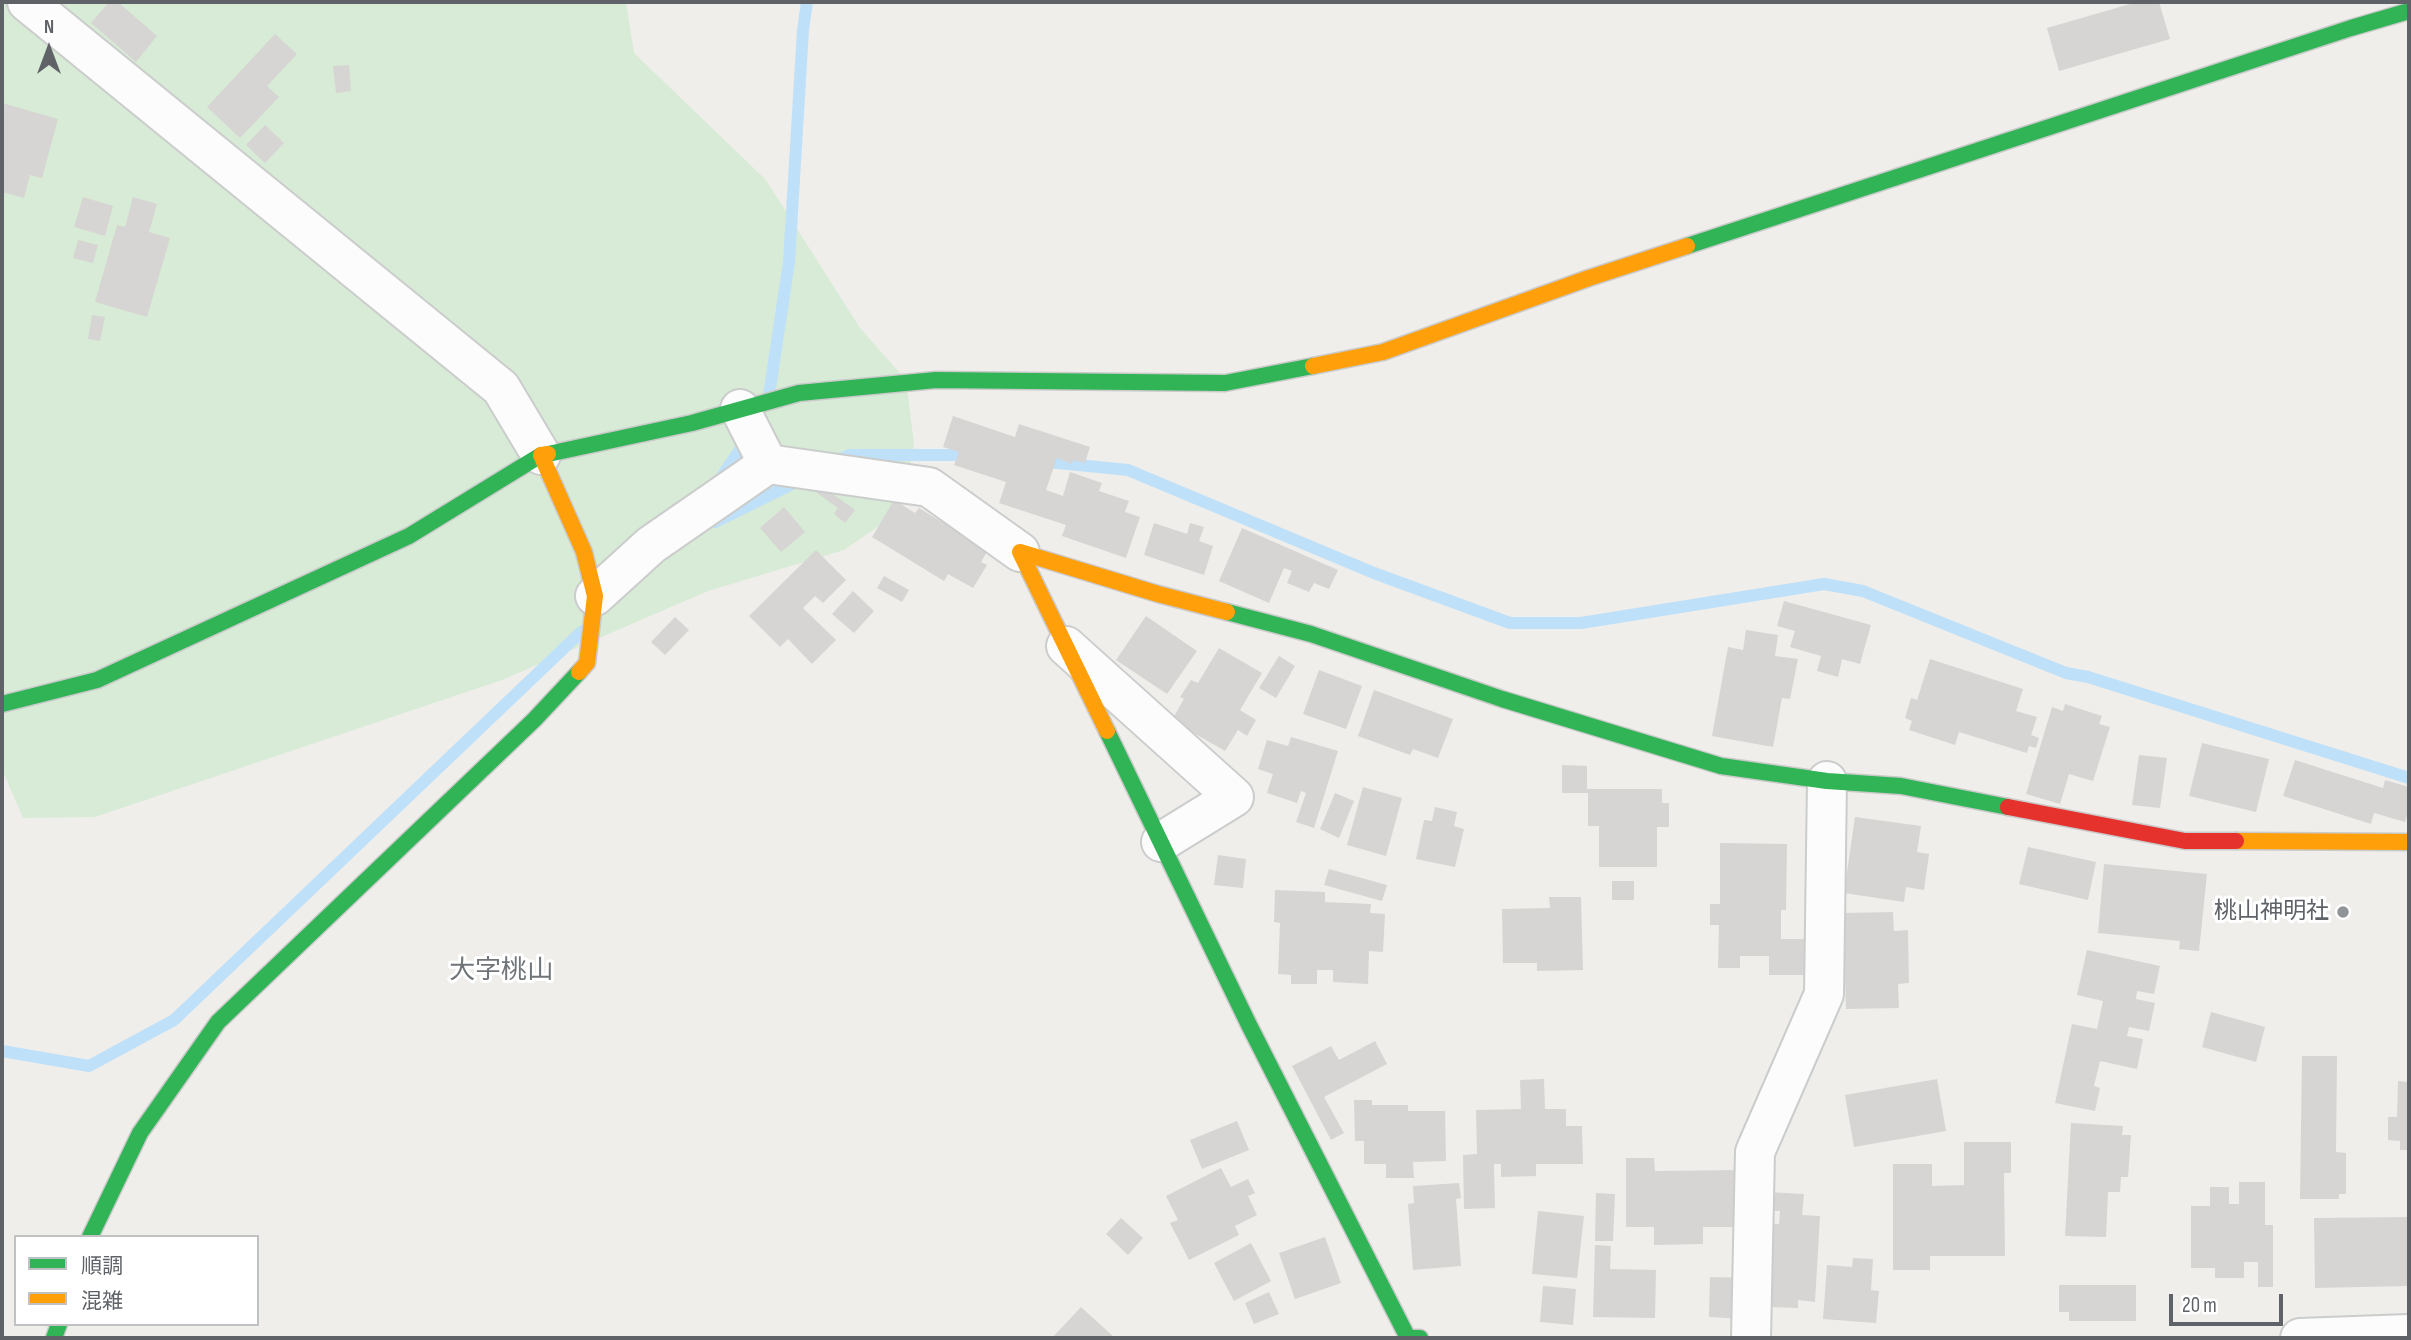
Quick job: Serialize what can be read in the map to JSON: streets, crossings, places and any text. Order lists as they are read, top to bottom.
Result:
{
  "districts": ["大字桃山"],
  "places": ["桃山神明社"],
  "legend": ["順調", "混雑"],
  "scale_bar": "20 m",
  "north": "top"
}
